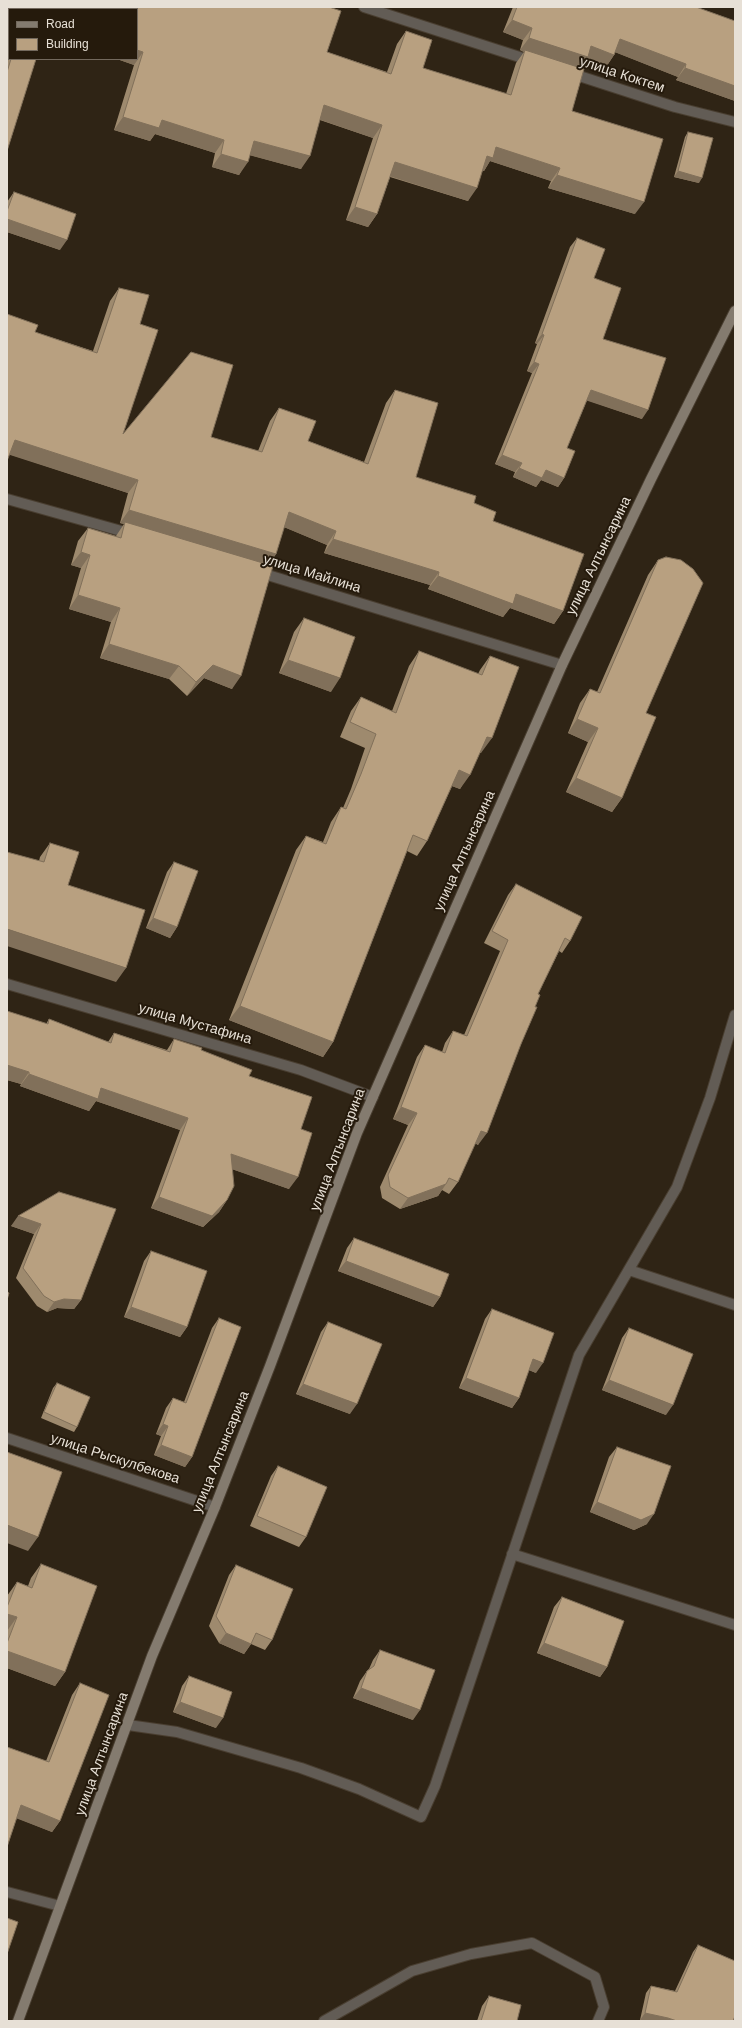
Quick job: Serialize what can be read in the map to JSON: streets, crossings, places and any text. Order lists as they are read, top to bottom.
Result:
{
  "streets": {
    "street": [
      "улица Коктем",
      "улица Алтынсарина",
      "улица Майлина",
      "улица Мустафина",
      "улица Рыскулбекова"
    ]
  },
  "crossings": [
    ["улица Алтынсарина", "улица Майлина"],
    ["улица Алтынсарина", "улица Мустафина"],
    ["улица Алтынсарина", "улица Рыскулбекова"]
  ],
  "legend": ["Road", "Building"]
}
